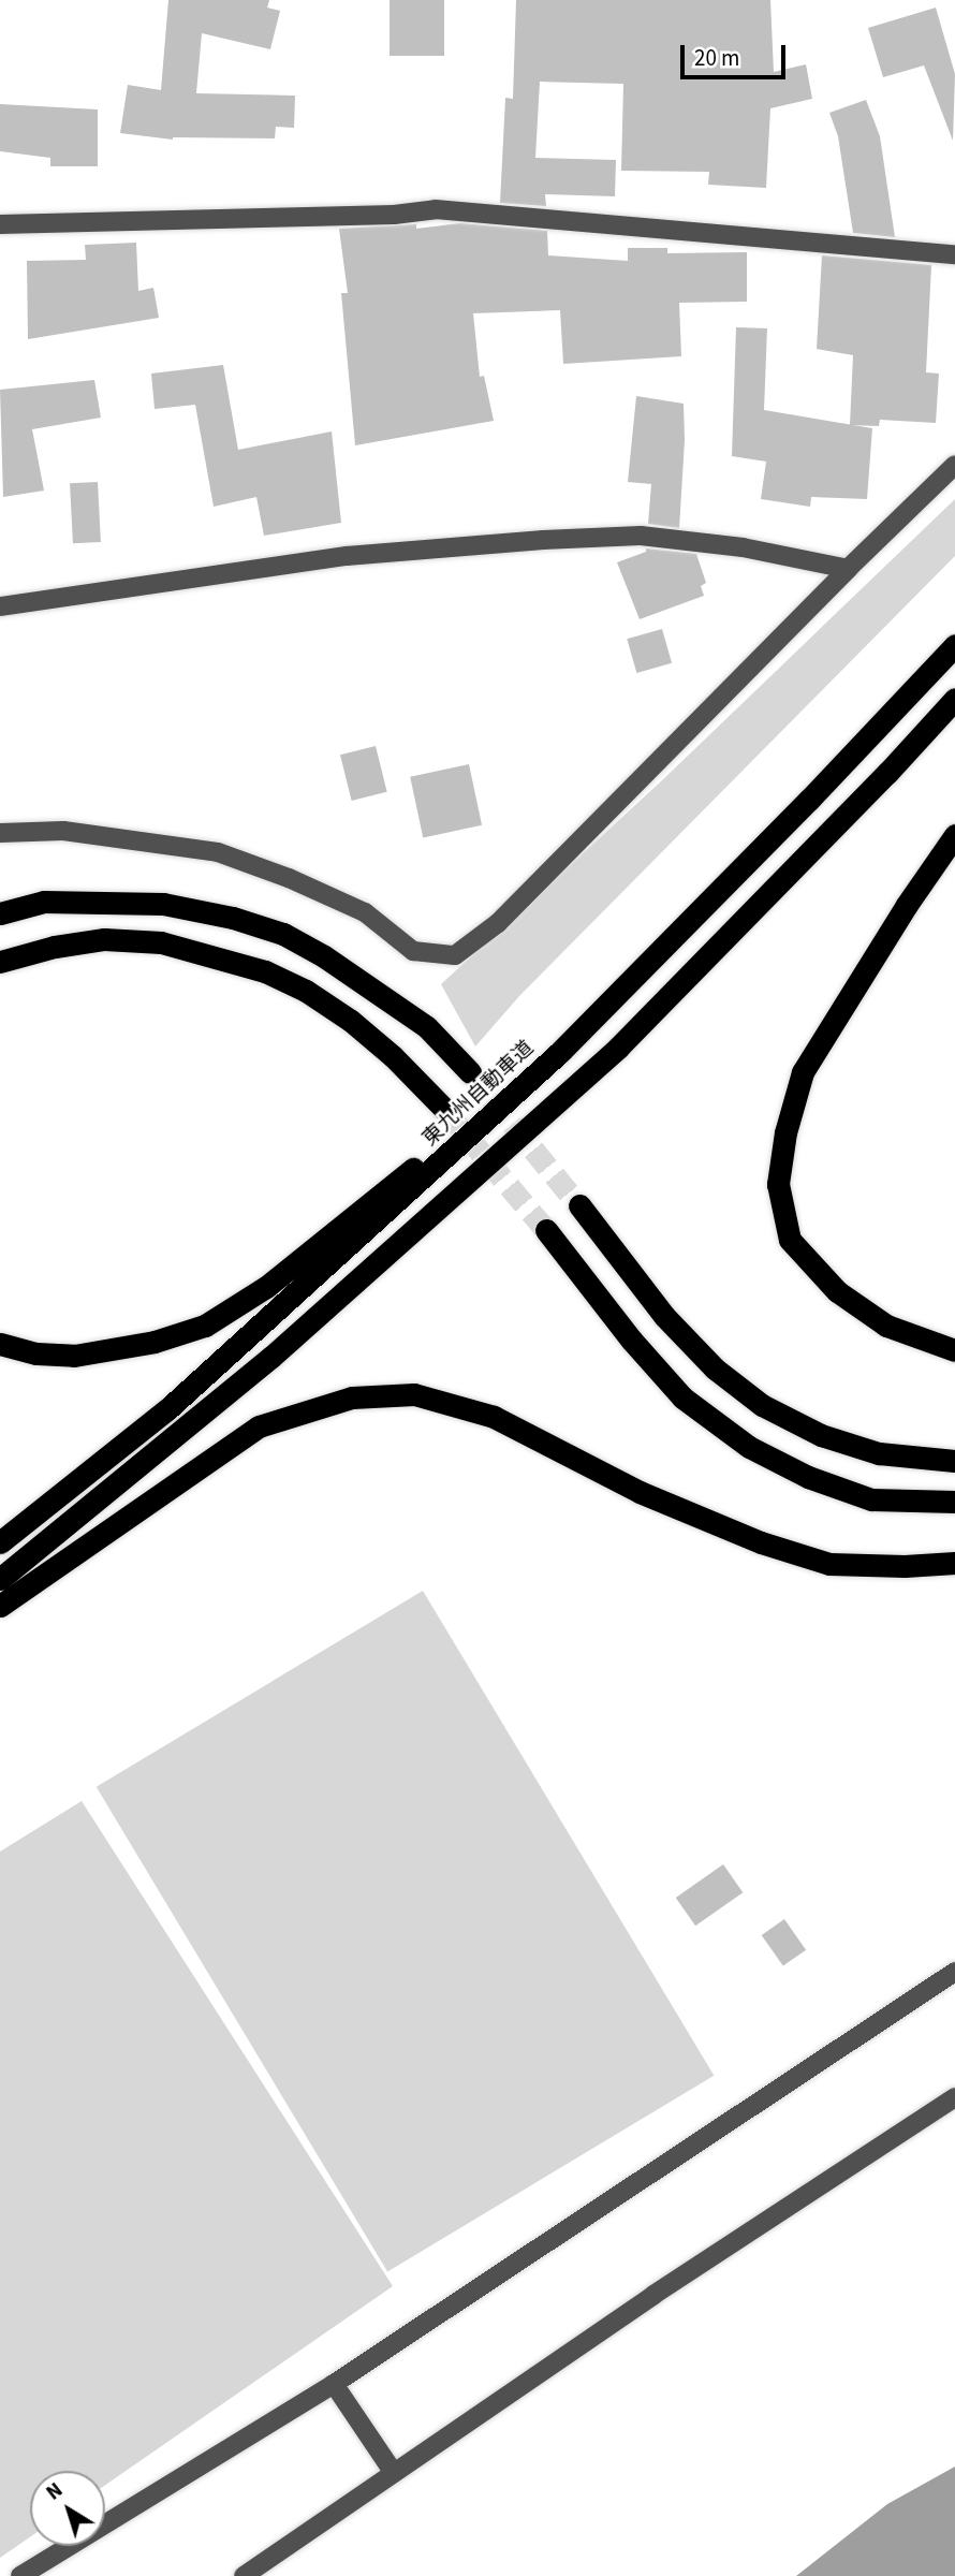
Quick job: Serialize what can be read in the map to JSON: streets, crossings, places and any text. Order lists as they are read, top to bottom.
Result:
{
  "streets": {
    "highway": ["東九州自動車道"]
  },
  "scale_bar": "20 m",
  "north": "top left"
}
